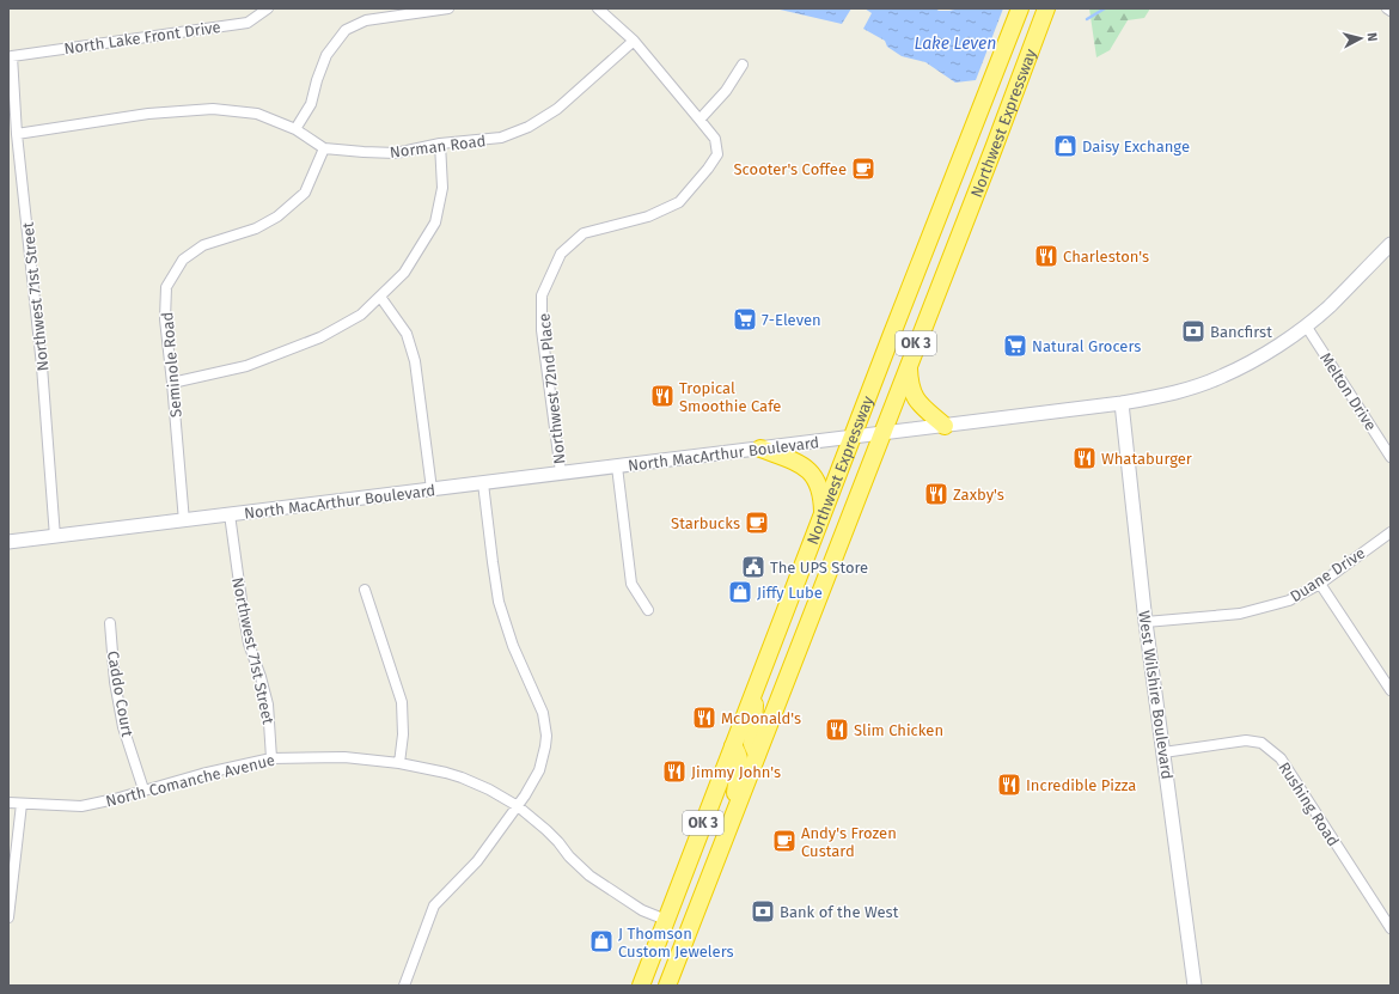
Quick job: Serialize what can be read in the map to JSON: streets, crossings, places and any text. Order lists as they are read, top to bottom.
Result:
{
  "streets": {
    "highway": ["Northwest Expressway", "OK 3"],
    "main road": ["North MacArthur Boulevard", "West Wilshire Boulevard"],
    "street": [
      "North Lake Front Drive",
      "Norman Road",
      "Northwest 71st Street",
      "Seminole Road",
      "Northwest 72nd Place",
      "Melton Drive",
      "Duane Drive",
      "Caddo Court",
      "North Comanche Avenue",
      "Rushing Road"
    ]
  },
  "crossings": [
    ["North Lake Front Drive", "Northwest 71st Street"],
    ["Northwest Expressway", "North MacArthur Boulevard"],
    ["Northwest Expressway", "North Comanche Avenue"],
    ["Norman Road", "Northwest 71st Street"],
    ["Norman Road", "Seminole Road"],
    ["Norman Road", "Northwest 72nd Place"],
    ["Northwest 71st Street", "North MacArthur Boulevard"],
    ["Northwest 71st Street", "North Comanche Avenue"],
    ["Seminole Road", "North MacArthur Boulevard"],
    ["Northwest 72nd Place", "North MacArthur Boulevard"],
    ["Melton Drive", "North MacArthur Boulevard"],
    ["North MacArthur Boulevard", "West Wilshire Boulevard"],
    ["Duane Drive", "West Wilshire Boulevard"],
    ["Caddo Court", "North Comanche Avenue"],
    ["West Wilshire Boulevard", "Rushing Road"]
  ],
  "water": ["Lake Leven"],
  "places": {
    "shop": ["Daisy Exchange", "Jiffy Lube", "J Thomson Custom Jewelers"],
    "cafe": ["Scooter's Coffee", "Starbucks", "Andy's Frozen Custard"],
    "restaurant": [
      "Charleston's",
      "Tropical Smoothie Cafe",
      "Whataburger",
      "Zaxby's",
      "McDonald's",
      "Slim Chicken",
      "Jimmy John's",
      "Incredible Pizza"
    ],
    "supermarket": ["7-Eleven", "Natural Grocers"],
    "bank": ["Bancfirst", "Bank of the West"],
    "public building": ["The UPS Store"]
  },
  "north": "right"
}
